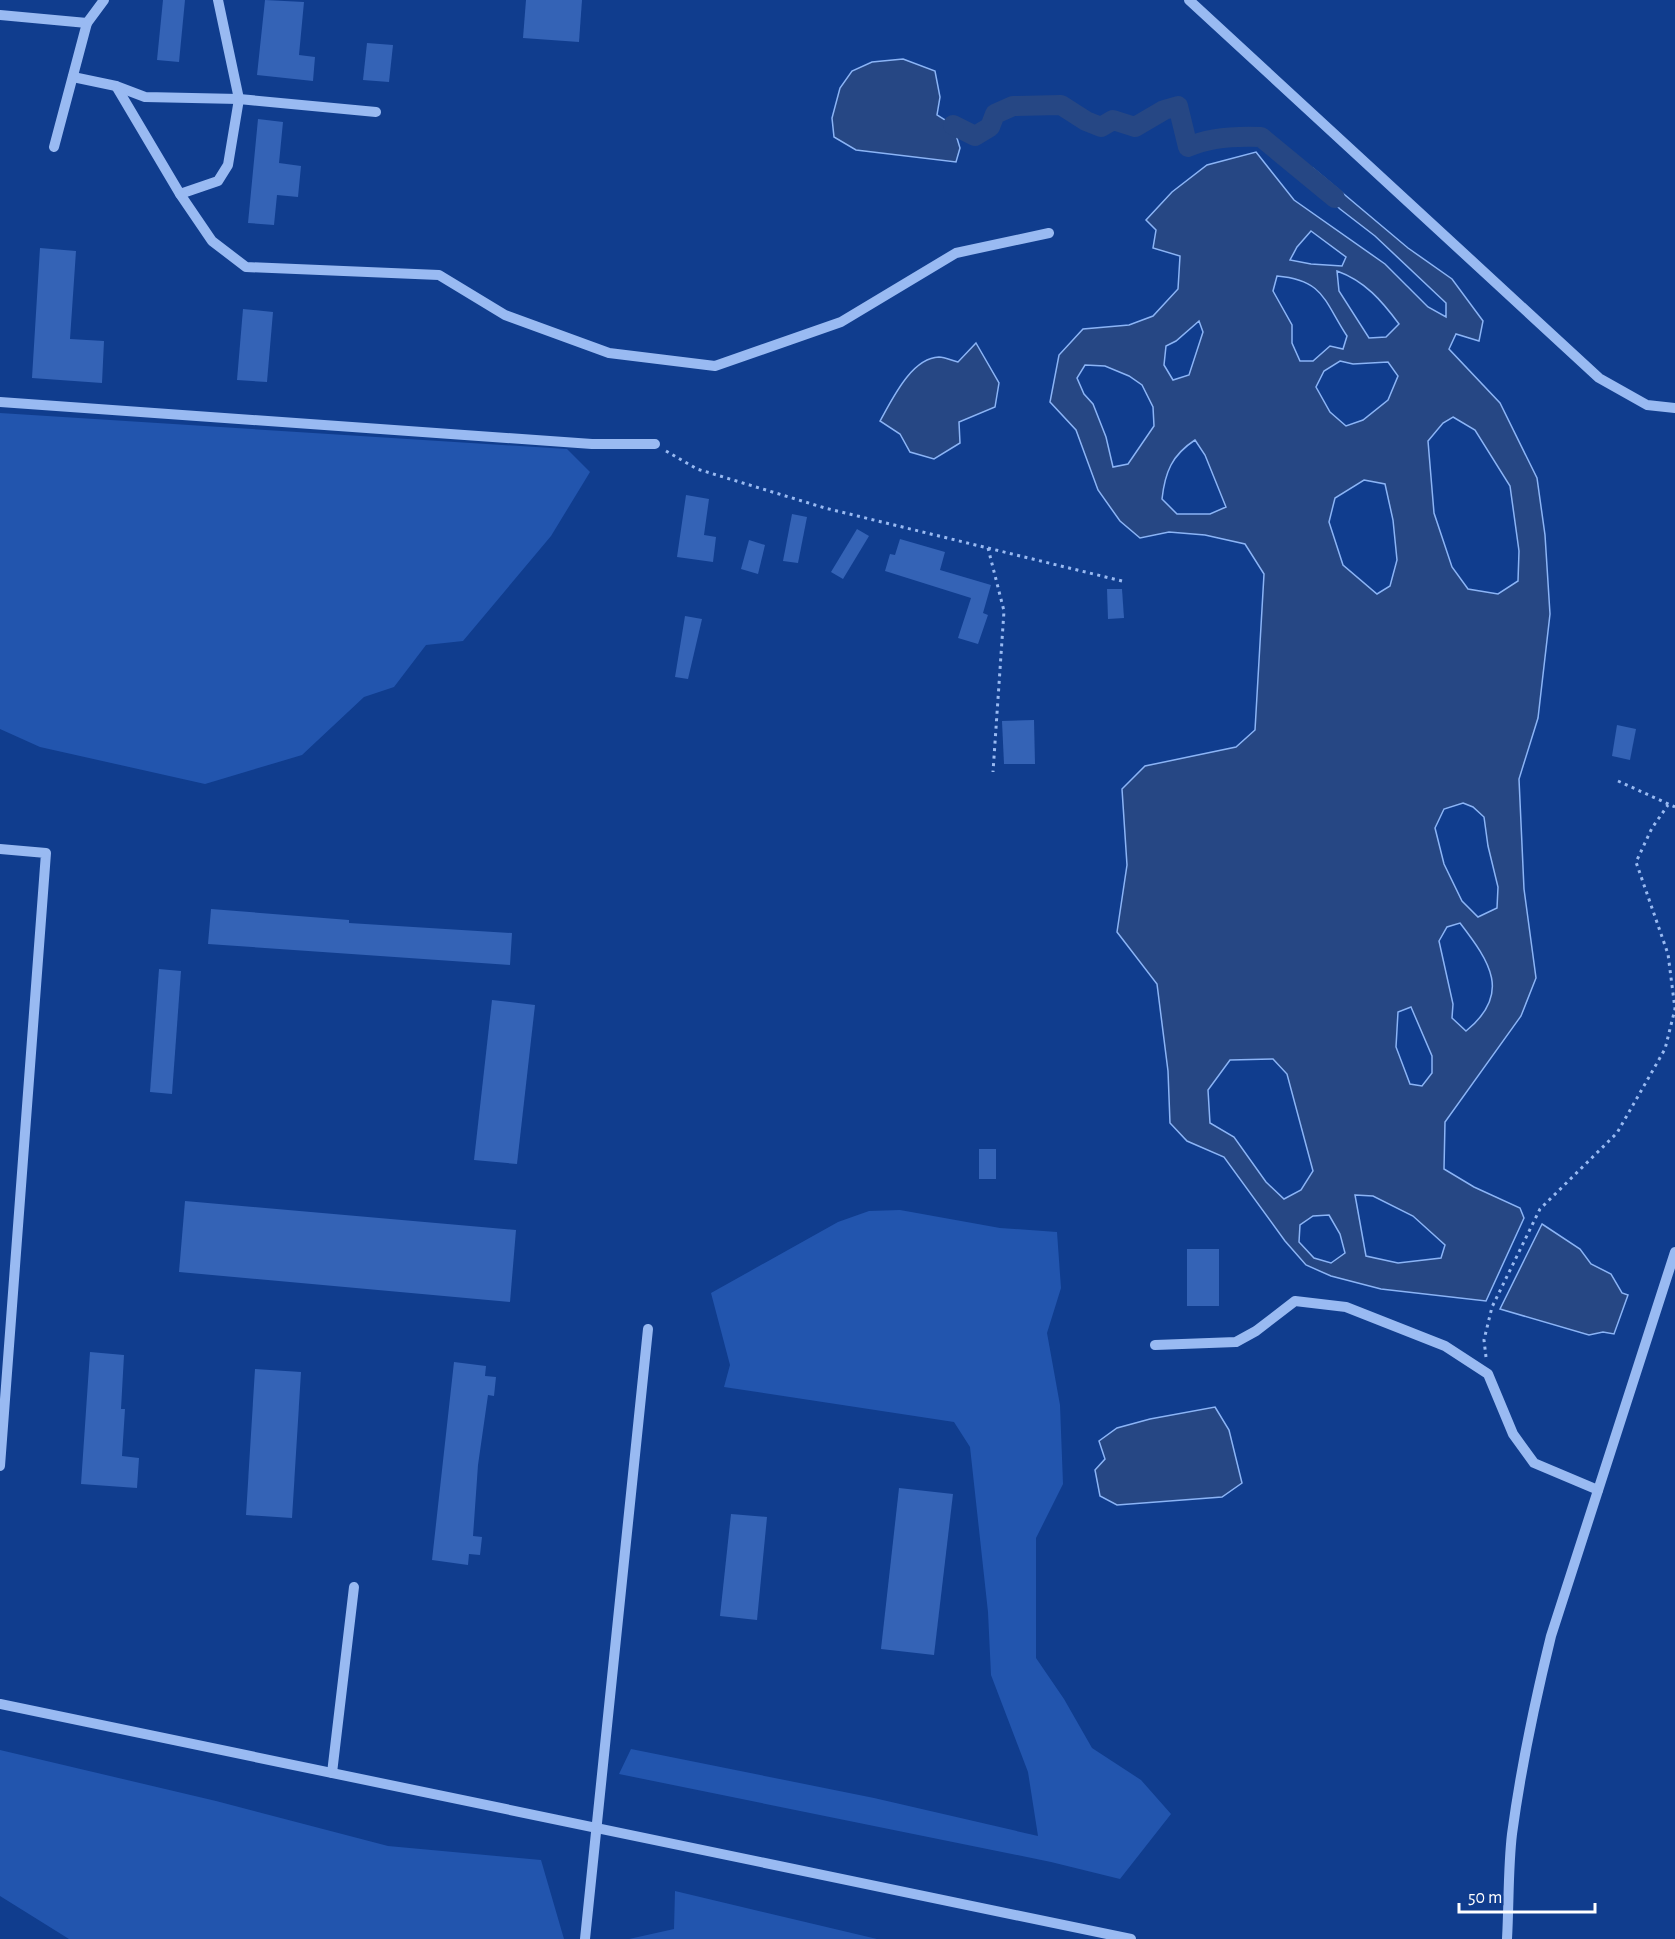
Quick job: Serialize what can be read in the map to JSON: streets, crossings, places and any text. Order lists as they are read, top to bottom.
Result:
{
  "scale_bar": "50 m"
}
